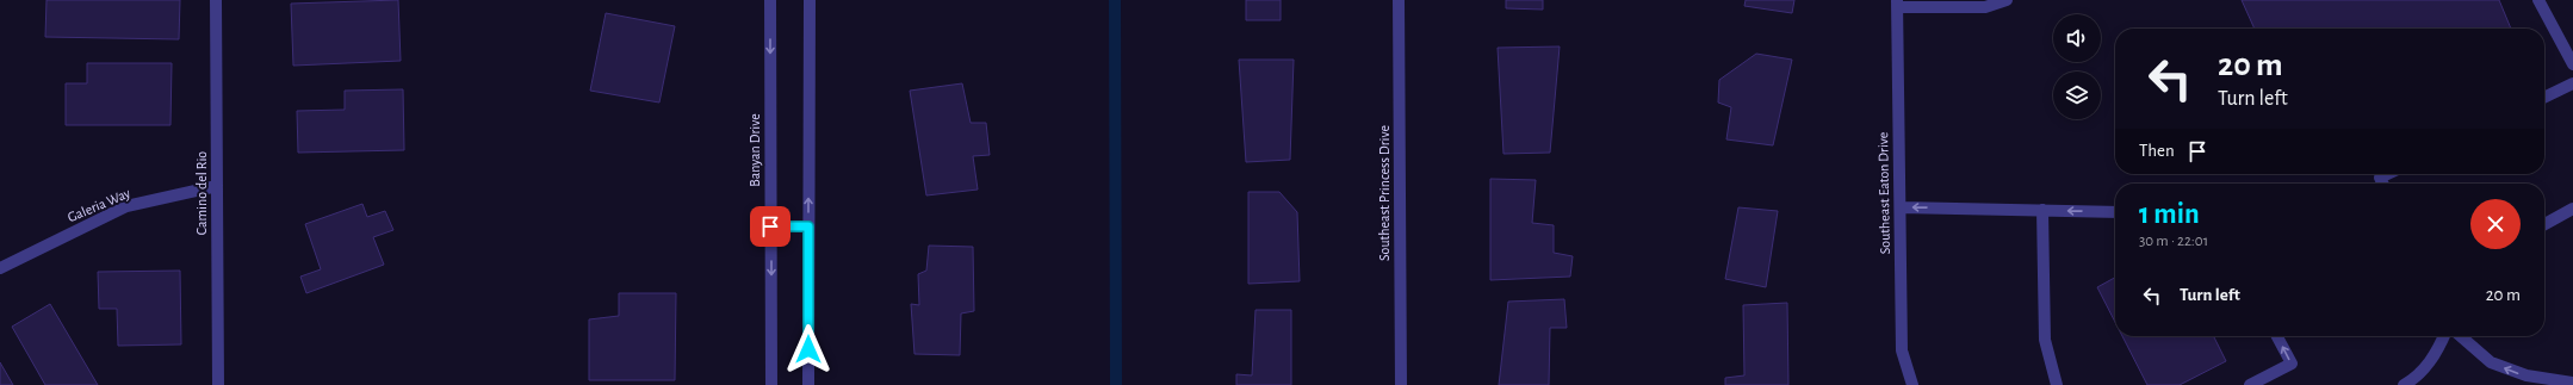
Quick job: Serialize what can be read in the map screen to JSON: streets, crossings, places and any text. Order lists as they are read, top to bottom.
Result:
{
  "streets": {
    "street": [
      "Banyan Drive",
      "Camino del Rio",
      "Southeast Princess Drive",
      "Southeast Eaton Drive",
      "Galeria Way"
    ]
  },
  "crossings": [
    ["Camino del Rio", "Galeria Way"]
  ],
  "page": {
    "turn": ["20 m", "Turn left"],
    "then": "Then",
    "heading": ["1 min", "30 m · 22:01"],
    "list": [
      {
        "name": "Turn left",
        "value": "20 m"
      }
    ]
  }
}
